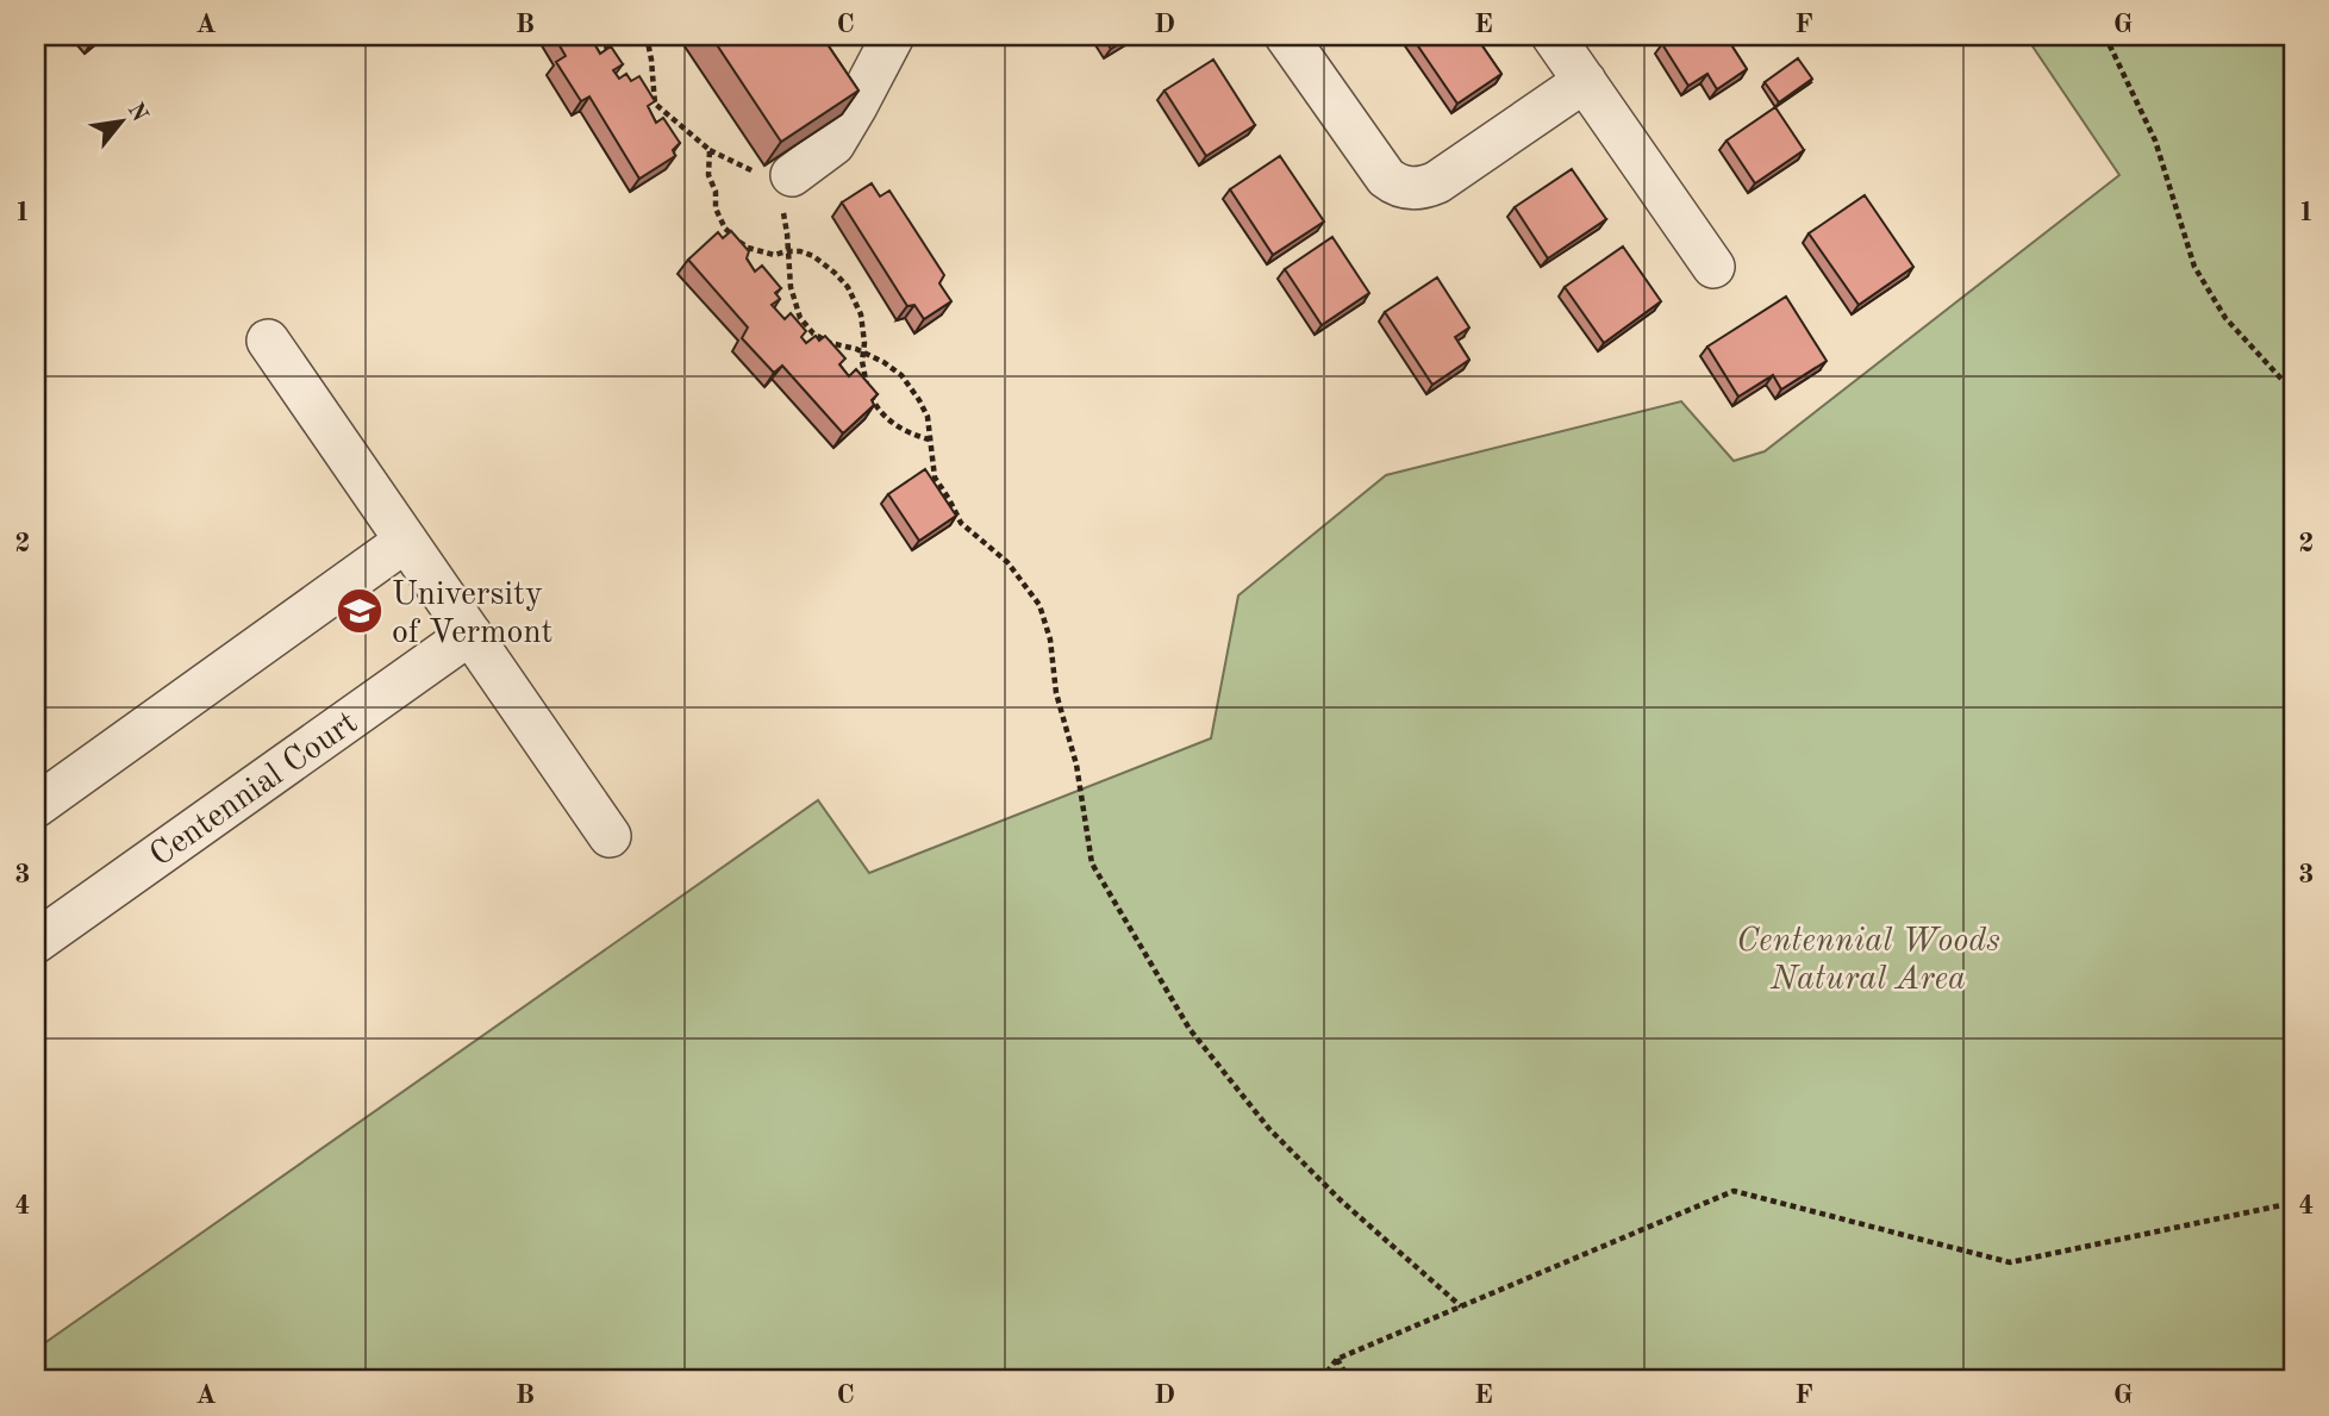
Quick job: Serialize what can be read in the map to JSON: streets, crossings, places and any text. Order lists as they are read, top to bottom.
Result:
{
  "streets": {
    "street": ["Centennial Court"]
  },
  "parks": ["Centennial Woods Natural Area"],
  "places": {
    "school or university": ["University of Vermont"]
  },
  "north": "top right",
  "grid": {
    "columns": [
      "A",
      "B",
      "C",
      "D",
      "E",
      "F",
      "G"
    ],
    "rows": [
      "1",
      "2",
      "3",
      "4"
    ]
  }
}
